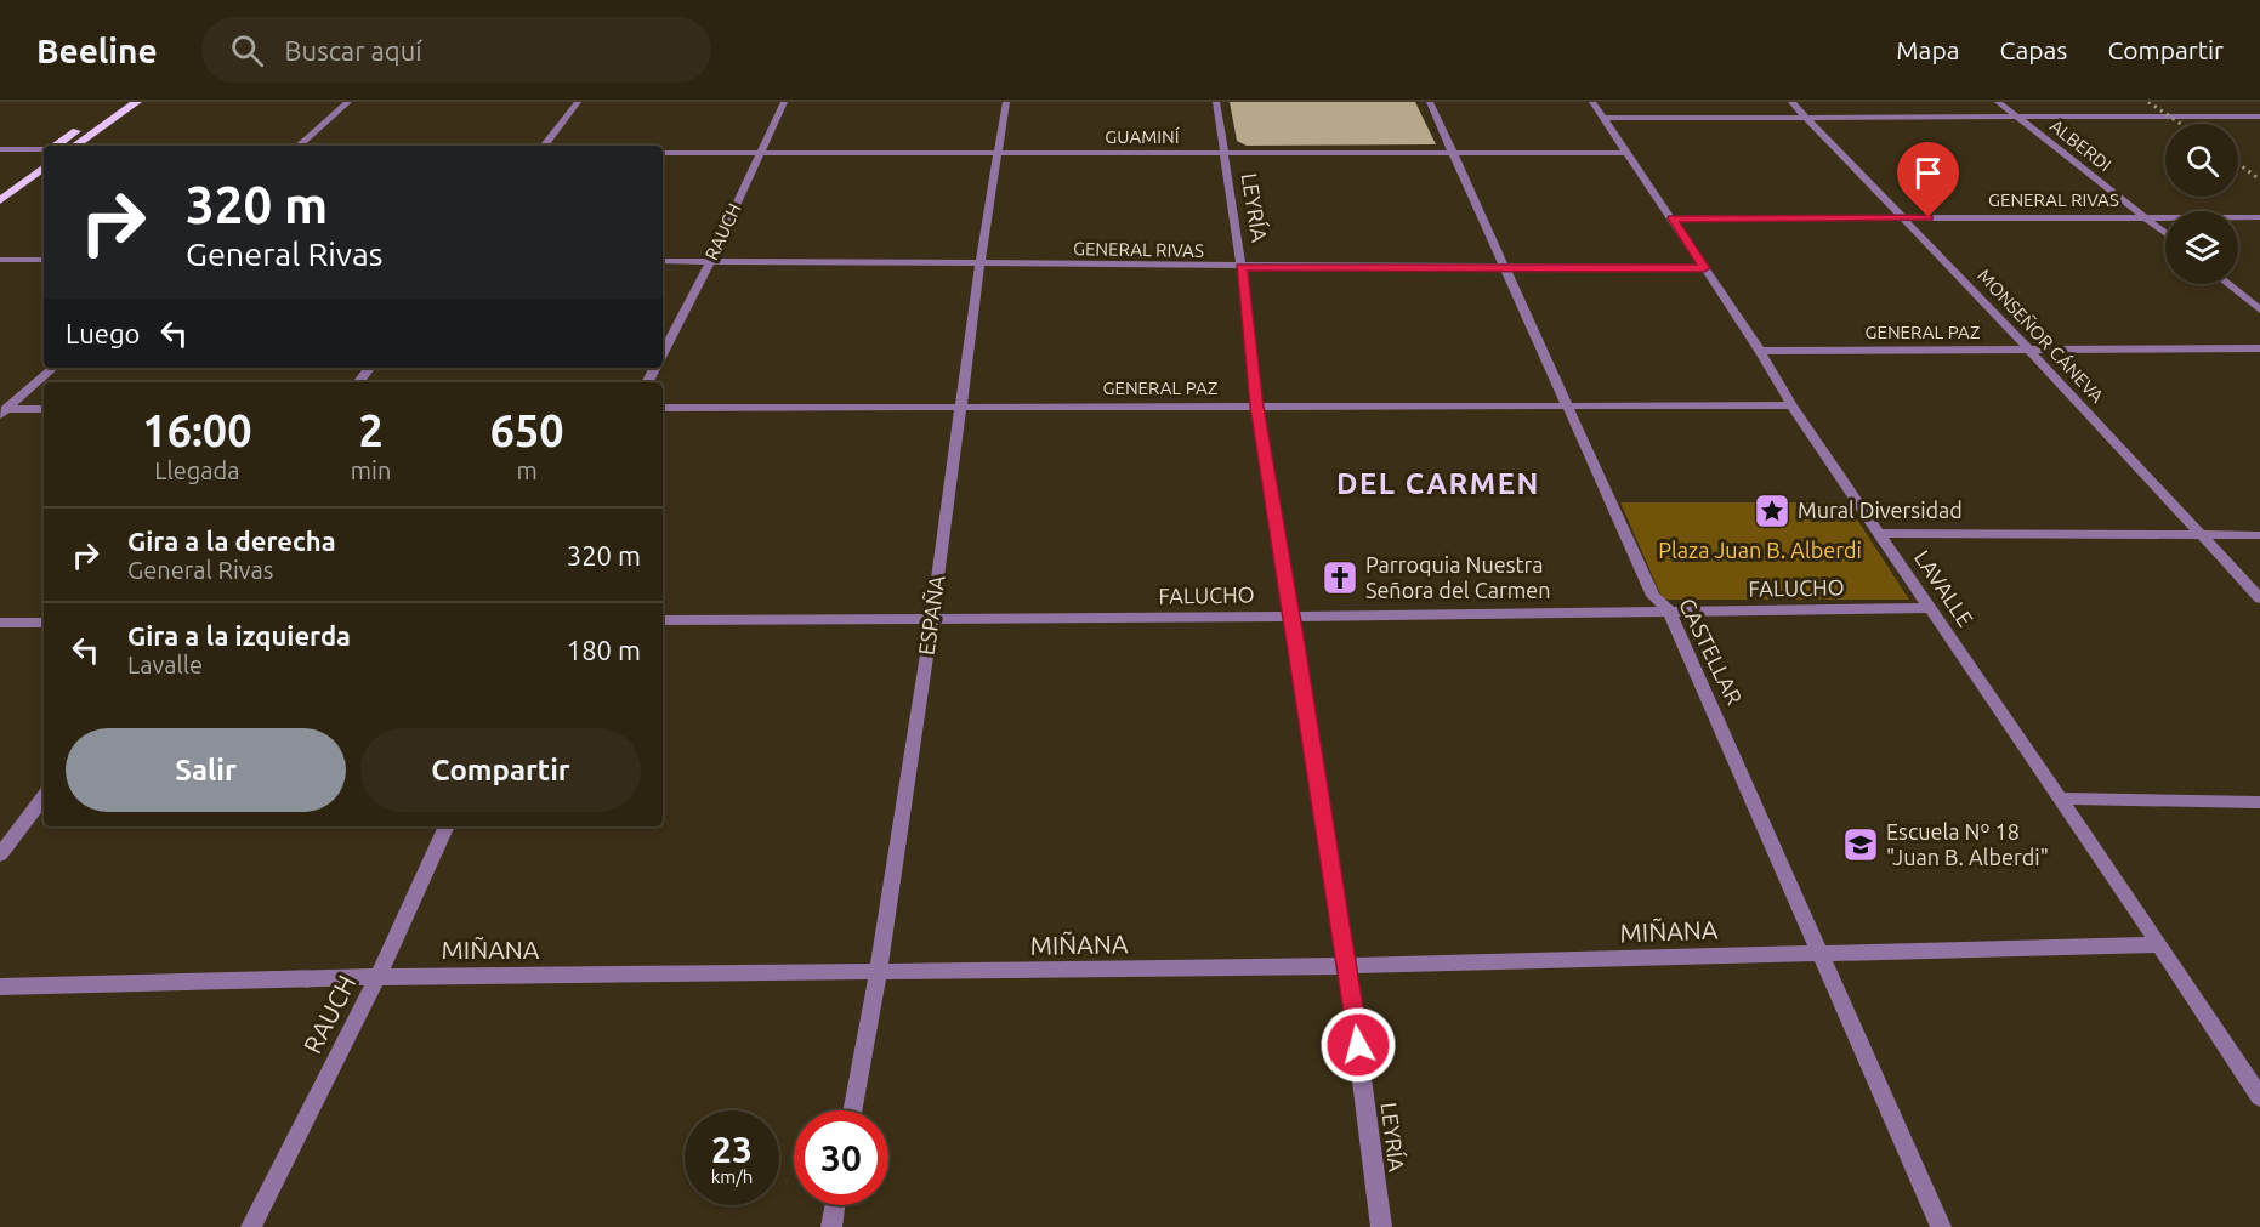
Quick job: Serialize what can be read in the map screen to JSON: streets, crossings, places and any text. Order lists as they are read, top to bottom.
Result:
{
  "streets": {
    "street": [
      "GUAMINÍ",
      "ALBERDI",
      "GENERAL RIVAS",
      "LEYRÍA",
      "RAUCH",
      "GENERAL PAZ",
      "MONSEÑOR CÁNEVA",
      "FALUCHO",
      "LAVALLE",
      "ESPAÑA",
      "CASTELLAR",
      "MIÑANA"
    ]
  },
  "crossings": [
    ["GUAMINÍ", "LEYRÍA"],
    ["GUAMINÍ", "RAUCH"],
    ["GUAMINÍ", "LAVALLE"],
    ["GUAMINÍ", "ESPAÑA"],
    ["GUAMINÍ", "CASTELLAR"],
    ["ALBERDI", "GENERAL RIVAS"],
    ["GENERAL RIVAS", "LEYRÍA"],
    ["GENERAL RIVAS", "RAUCH"],
    ["GENERAL RIVAS", "MONSEÑOR CÁNEVA"],
    ["GENERAL RIVAS", "LAVALLE"],
    ["GENERAL RIVAS", "ESPAÑA"],
    ["GENERAL RIVAS", "CASTELLAR"],
    ["LEYRÍA", "GENERAL PAZ"],
    ["LEYRÍA", "FALUCHO"],
    ["LEYRÍA", "MIÑANA"],
    ["RAUCH", "MIÑANA"],
    ["GENERAL PAZ", "MONSEÑOR CÁNEVA"],
    ["GENERAL PAZ", "LAVALLE"],
    ["GENERAL PAZ", "ESPAÑA"],
    ["GENERAL PAZ", "CASTELLAR"],
    ["FALUCHO", "LAVALLE"],
    ["FALUCHO", "ESPAÑA"],
    ["FALUCHO", "CASTELLAR"],
    ["LAVALLE", "MIÑANA"],
    ["ESPAÑA", "MIÑANA"],
    ["CASTELLAR", "MIÑANA"]
  ],
  "districts": ["DEL CARMEN"],
  "parks": ["Plaza Juan B. Alberdi"],
  "places": {
    "place": ["Mural Diversidad"],
    "church": ["Parroquia Nuestra Señora del Carmen"],
    "school or university": ["Escuela Nº 18 \"Juan B. Alberdi\""]
  },
  "page": {
    "header": "Beeline",
    "search": "Buscar aquí",
    "nav": ["Mapa", "Capas", "Compartir"],
    "turn": ["320 m", "General Rivas"],
    "then": "Luego",
    "eta": [
      "16:00",
      "Llegada",
      "2",
      "min",
      "650",
      "m"
    ],
    "list": [
      {
        "name": "Gira a la derecha",
        "note": "General Rivas",
        "value": "320 m"
      },
      {
        "name": "Gira a la izquierda",
        "note": "Lavalle",
        "value": "180 m"
      }
    ],
    "buttons": ["Salir", "Compartir"],
    "speed": "23 km/h",
    "limit": "30"
  }
}
